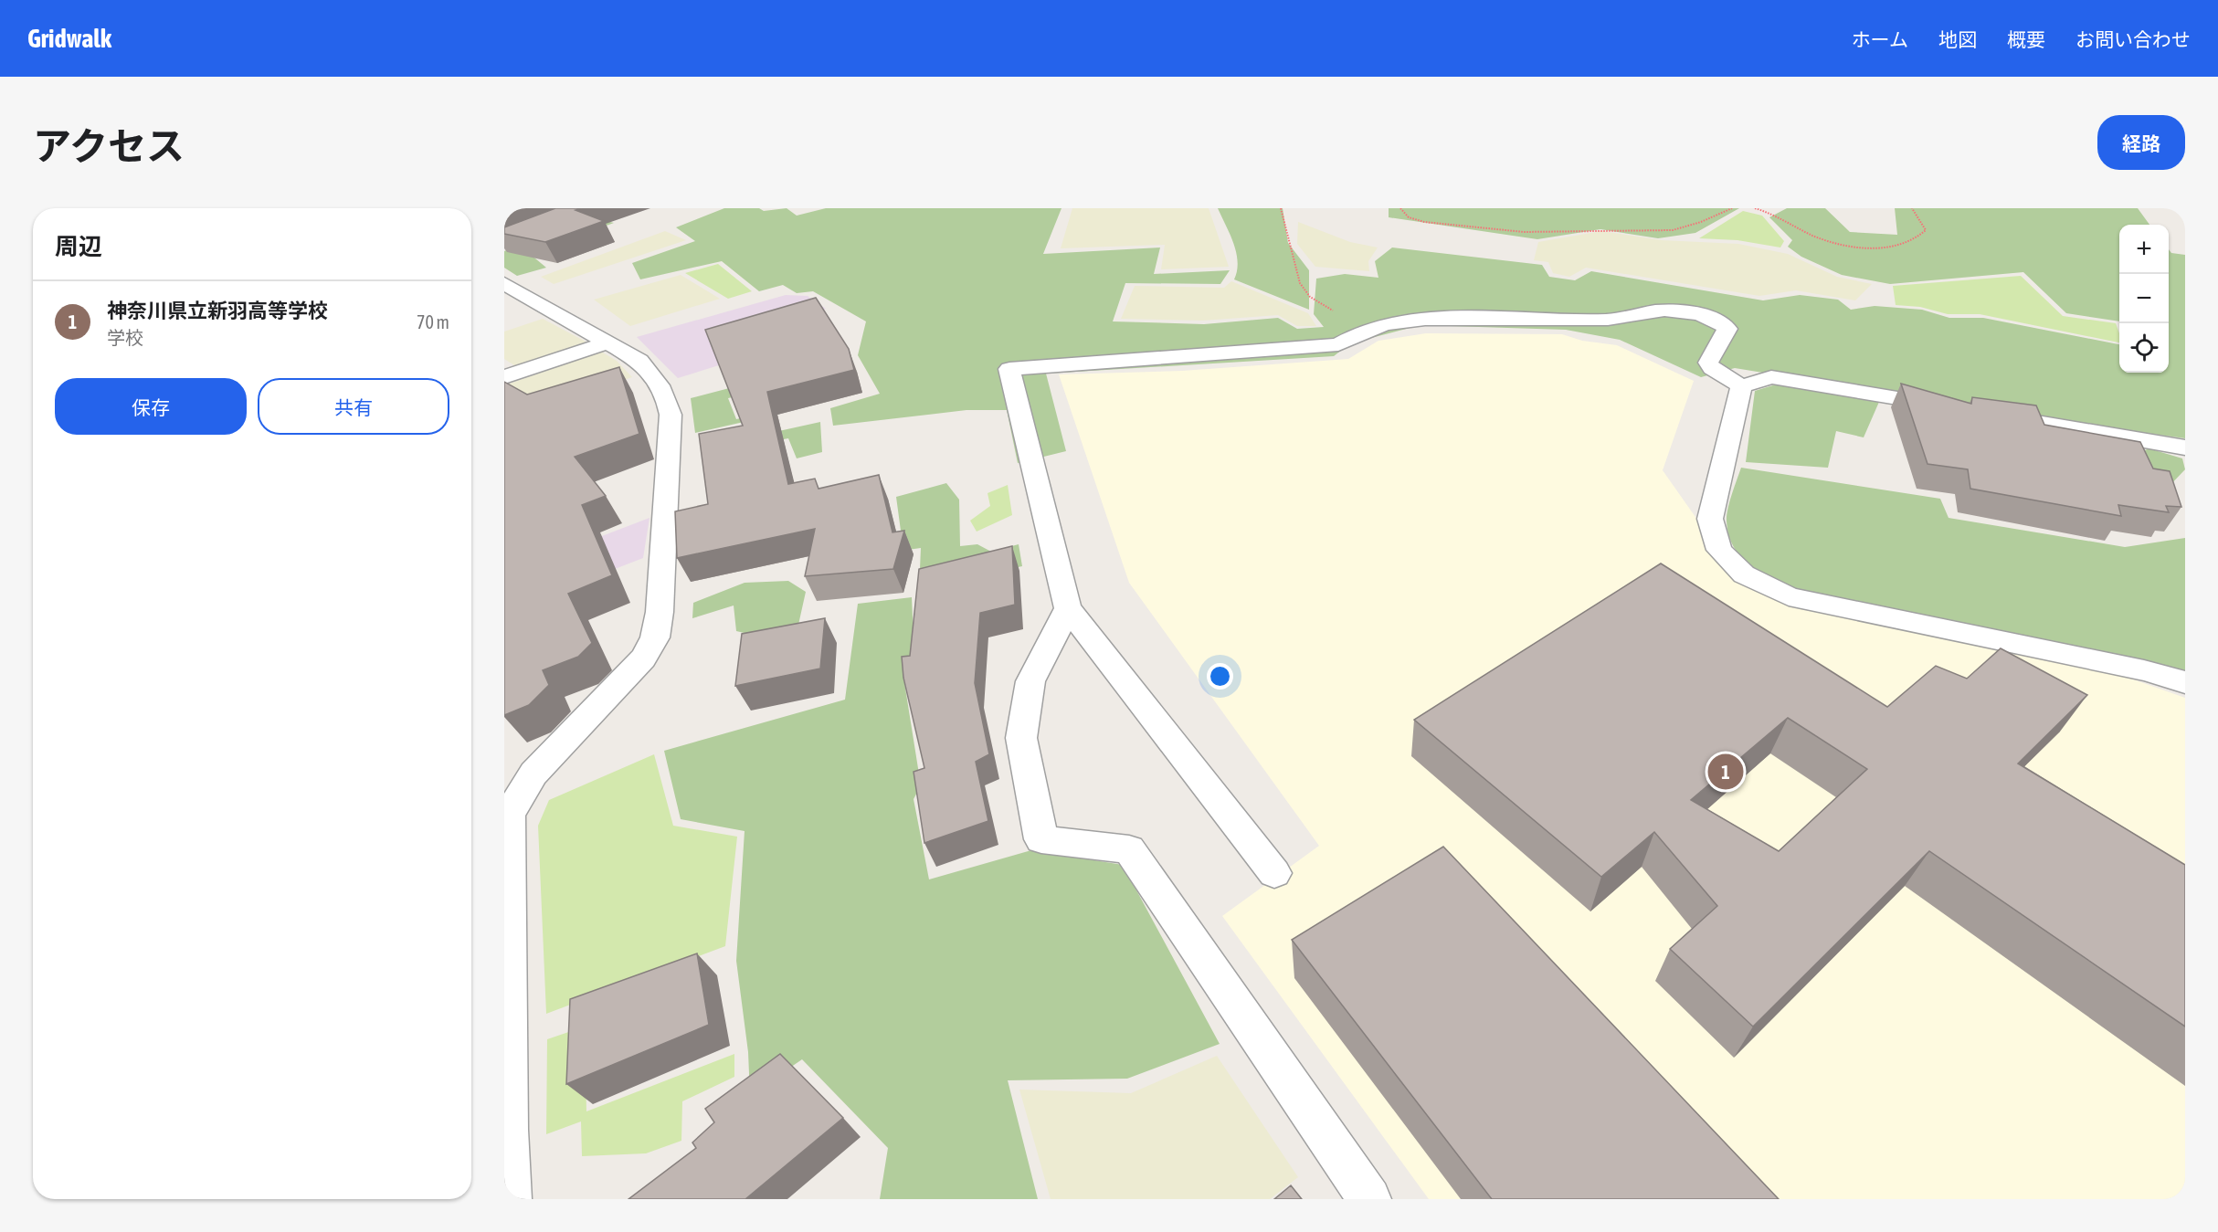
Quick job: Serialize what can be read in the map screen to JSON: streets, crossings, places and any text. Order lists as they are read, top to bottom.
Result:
{
  "page": {
    "header": "Gridwalk",
    "nav": [
      "ホーム",
      "地図",
      "概要",
      "お問い合わせ"
    ],
    "title": "アクセス",
    "buttons": [
      "経路",
      ["保存", "共有"]
    ],
    "heading": "周辺",
    "map_buttons": ["+", "−"],
    "list": [
      {
        "mark": "1",
        "name": "神奈川県立新羽高等学校",
        "note": "学校",
        "value": "70 m"
      }
    ],
    "pins": "1"
  }
}
